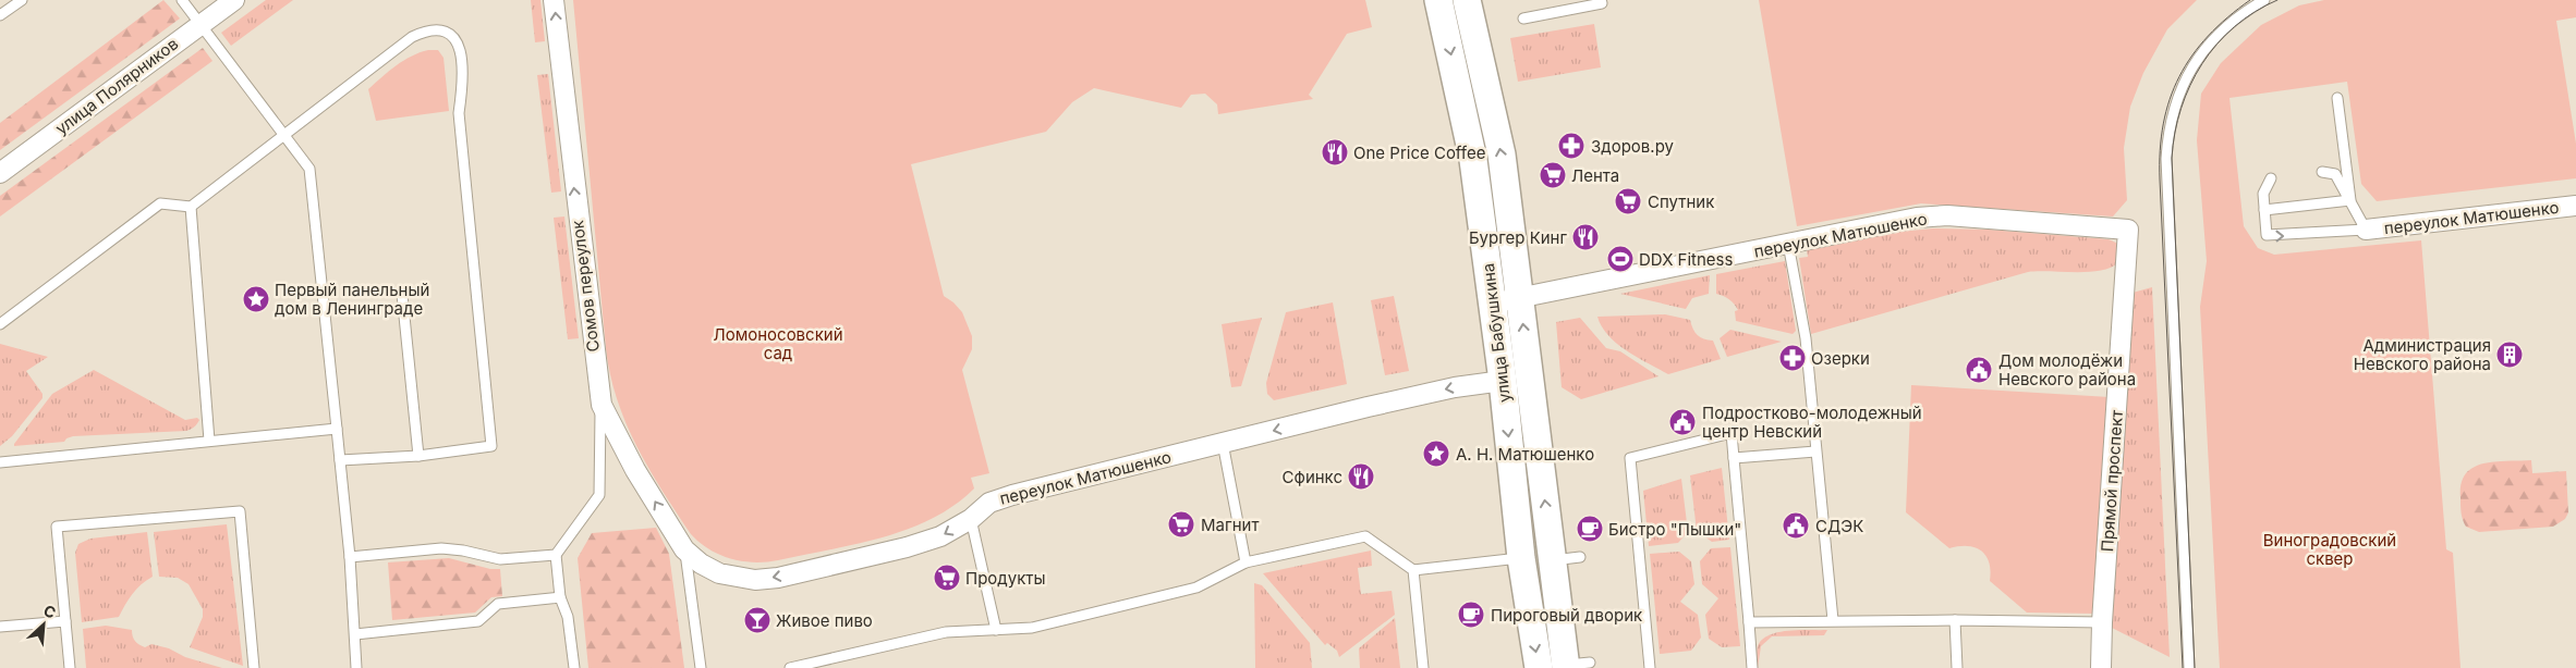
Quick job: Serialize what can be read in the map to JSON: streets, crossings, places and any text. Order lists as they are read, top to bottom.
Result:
{
  "streets": {
    "street": [
      "улица Полярников",
      "переулок Матюшенко",
      "Сомов переулок",
      "улица Бабушкина",
      "Прямой проспект"
    ]
  },
  "crossings": [
    ["переулок Матюшенко", "Сомов переулок"],
    ["переулок Матюшенко", "улица Бабушкина"],
    ["переулок Матюшенко", "Прямой проспект"]
  ],
  "one_way": ["Сомов переулок"],
  "parks": ["Ломоносовский сад", "Виноградовский сквер"],
  "places": {
    "pharmacy": ["Здоров.ру", "Озерки"],
    "restaurant": ["One Price Coffee", "Бургер Кинг", "Сфинкс"],
    "supermarket": [
      "Лента",
      "Спутник",
      "Магнит",
      "Продукты"
    ],
    "sports": ["DDX Fitness"],
    "place": ["Первый панельный дом в Ленинграде", "А. Н. Матюшенко"],
    "building": ["Администрация Невского района"],
    "public building": ["Дом молодёжи Невского района", "Подростково-молодежный центр Невский", "СДЭК"],
    "cafe": ["Бистро \"Пышки\"", "Пироговый дворик"],
    "bar": ["Живое пиво"]
  },
  "north": "top right"
}
